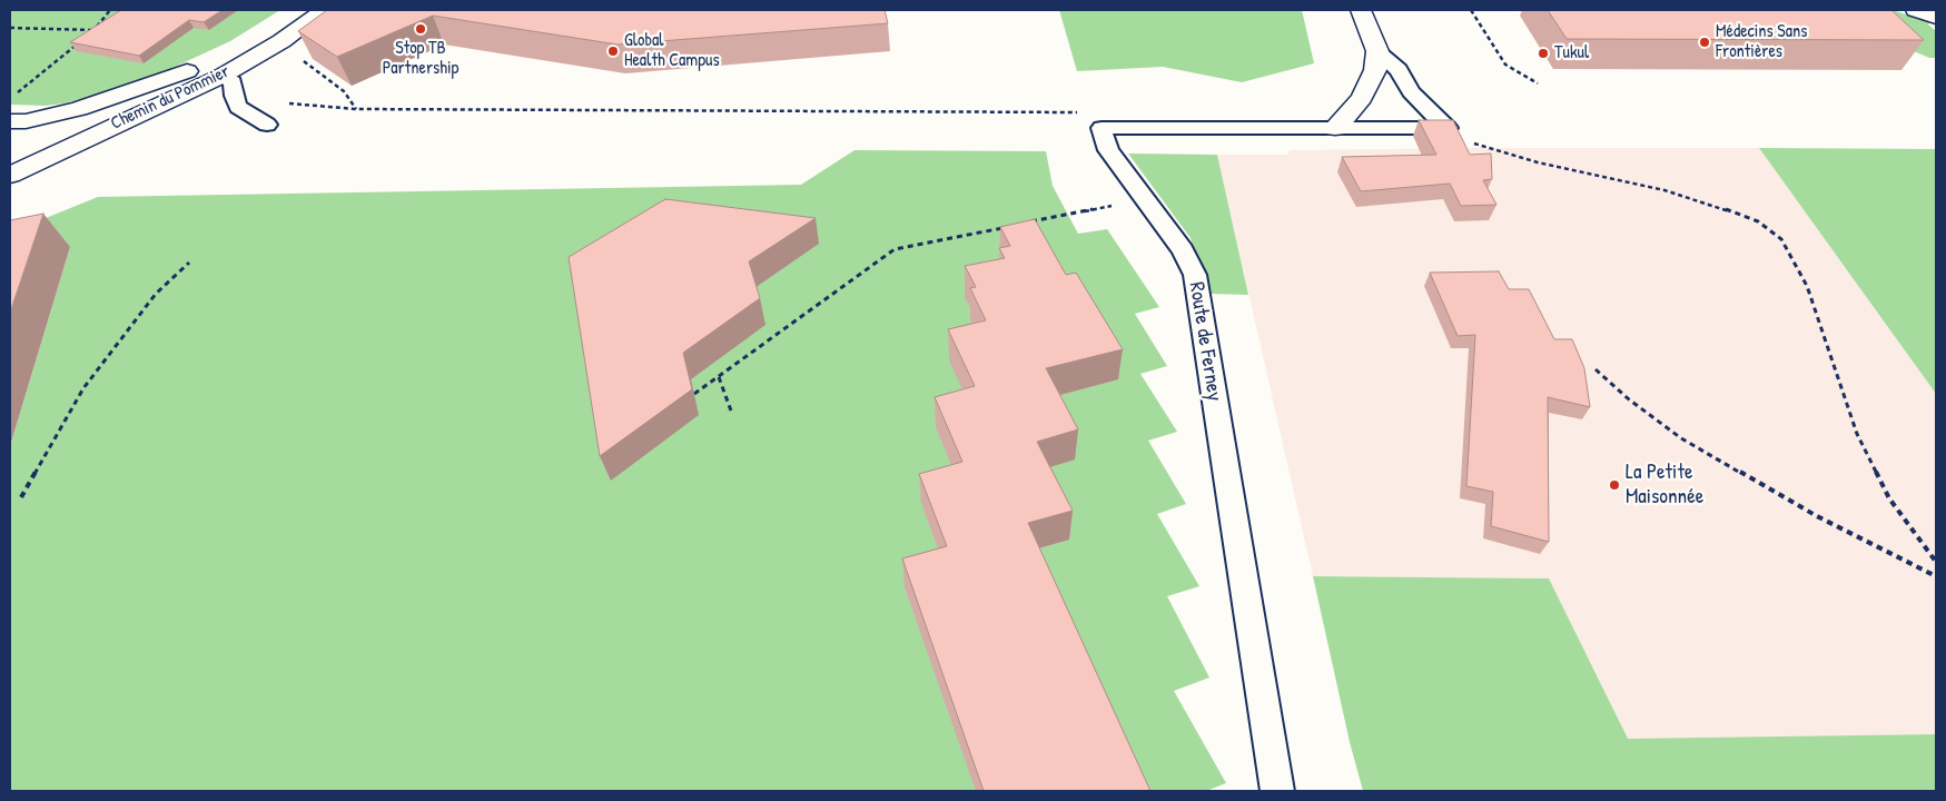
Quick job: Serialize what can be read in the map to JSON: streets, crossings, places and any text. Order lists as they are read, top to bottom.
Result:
{
  "streets": {
    "street": ["Chemin du Pommier"],
    "lane": ["Route de Ferney"]
  },
  "places": [
    "Stop TB Partnership",
    "Médecins Sans Frontières",
    "Global Health Campus",
    "Tukul",
    "La Petite Maisonnée"
  ]
}
